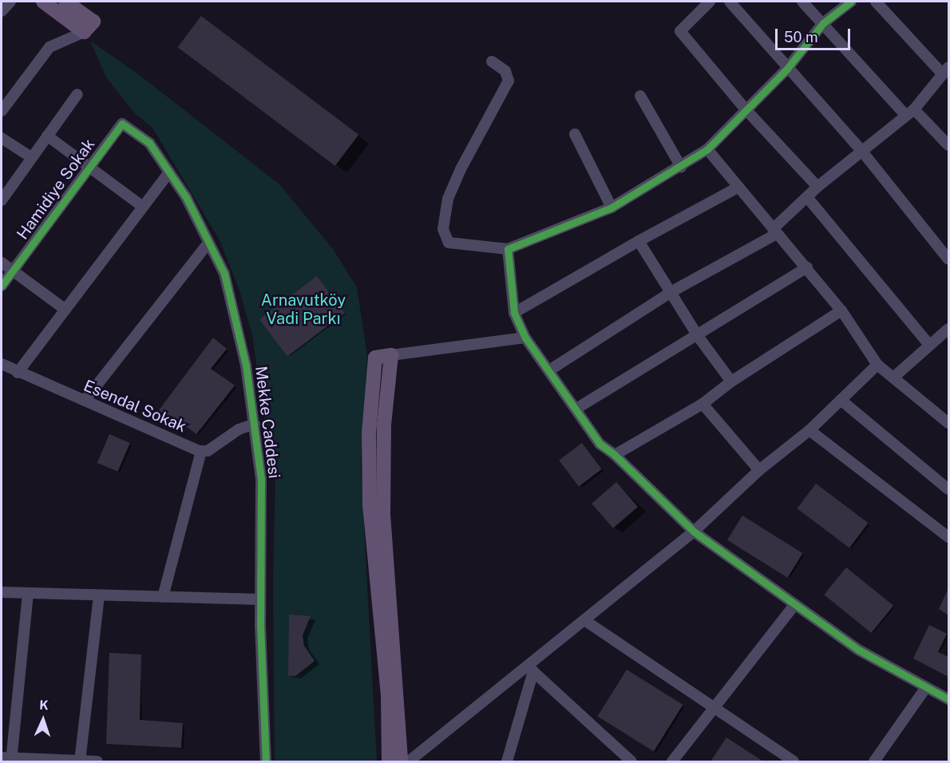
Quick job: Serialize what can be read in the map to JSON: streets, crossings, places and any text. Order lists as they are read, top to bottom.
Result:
{
  "streets": {
    "street": ["Hamidiye Sokak", "Esendal Sokak", "Mekke Caddesi"]
  },
  "crossings": [
    ["Hamidiye Sokak", "Mekke Caddesi"]
  ],
  "parks": ["Arnavutköy Vadi Parkı"],
  "scale_bar": "50 m",
  "north": "top"
}
